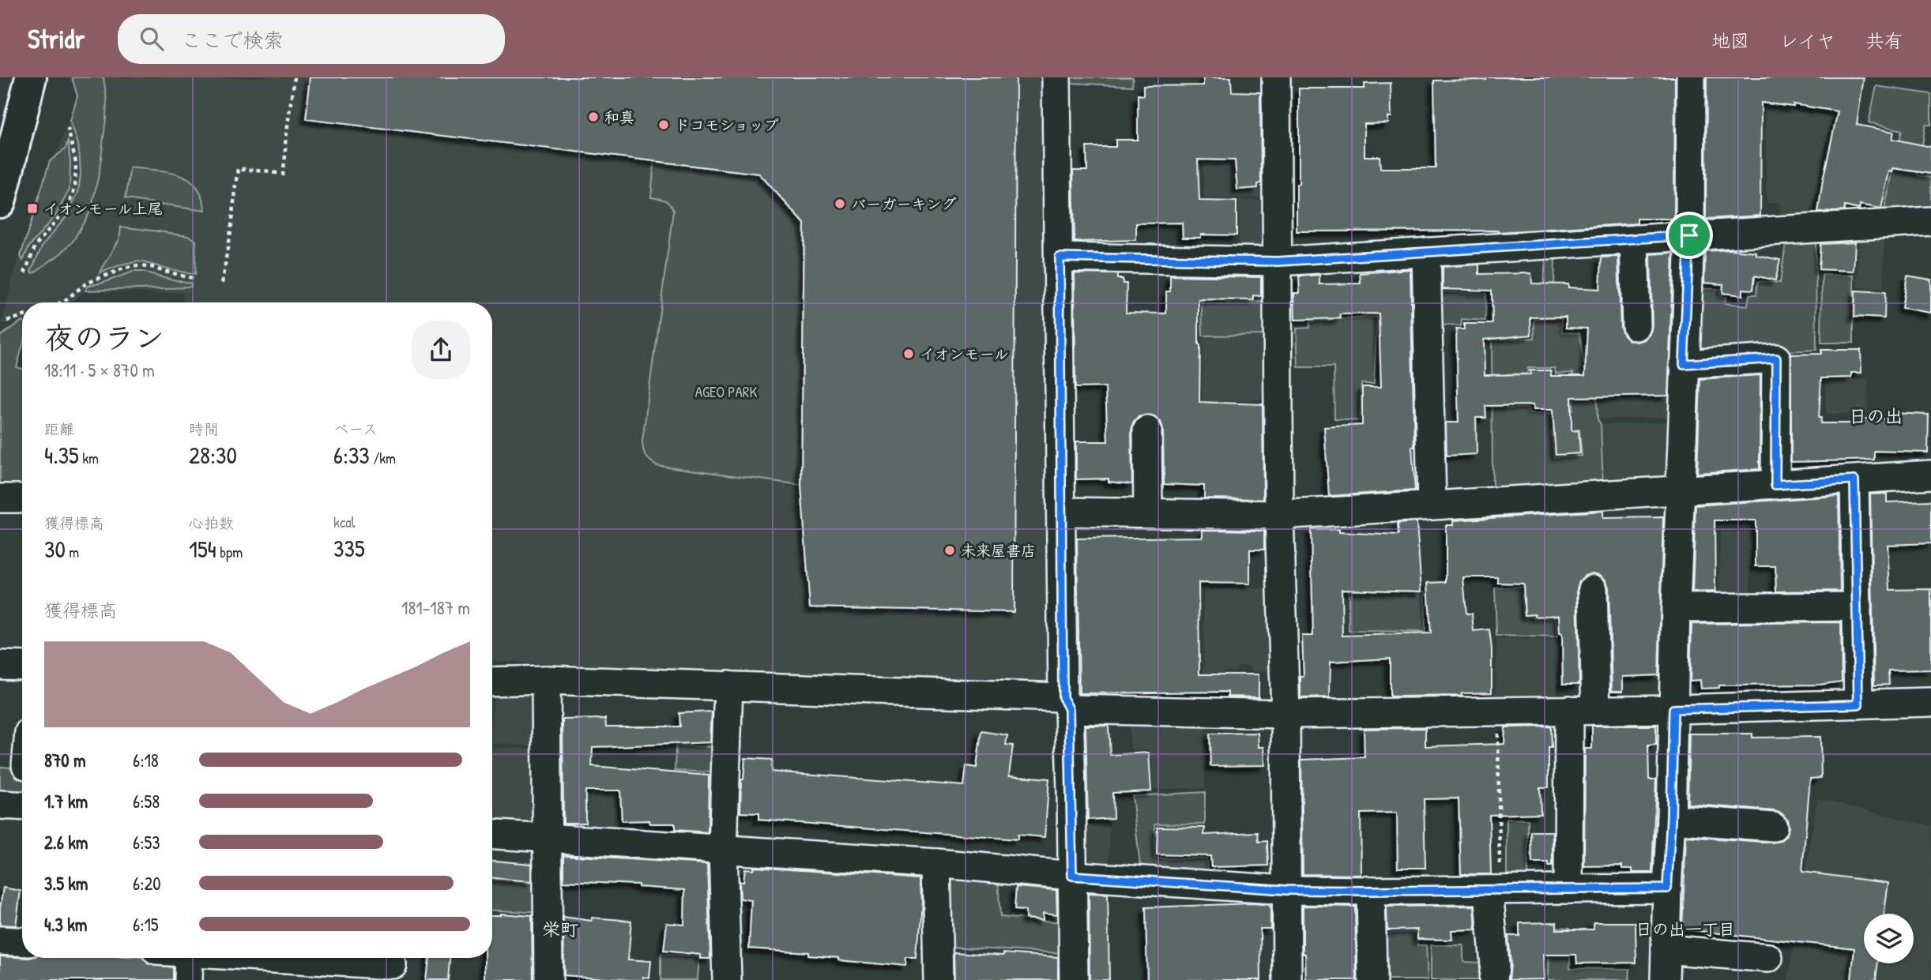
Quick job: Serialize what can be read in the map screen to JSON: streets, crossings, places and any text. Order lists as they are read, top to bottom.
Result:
{
  "districts": ["日の出", "栄町", "日の出一丁目"],
  "parks": ["AGEO PARK"],
  "places": {
    "other": [
      "和真",
      "ドコモショップ",
      "バーガーキング",
      "イオンモール",
      "未来屋書店"
    ],
    "transit": ["イオンモール上尾"]
  },
  "page": {
    "header": "Stridr",
    "search": "ここで検索",
    "nav": ["地図", "レイヤ", "共有"],
    "heading": ["夜のラン", "18:11 · 5 × 870 m"],
    "stats": [
      ["距離", "4.35 km"],
      ["時間", "28:30"],
      ["ペース", "6:33 /km"],
      ["獲得標高", "30 m"],
      ["心拍数", "154 bpm"],
      ["kcal", "335"]
    ],
    "chart": ["獲得標高", "181–187 m"],
    "list": [
      {
        "name": "870 m",
        "note": "6:18"
      },
      {
        "name": "1.7 km",
        "note": "6:58"
      },
      {
        "name": "2.6 km",
        "note": "6:53"
      },
      {
        "name": "3.5 km",
        "note": "6:20"
      },
      {
        "name": "4.3 km",
        "note": "6:15"
      }
    ]
  }
}
